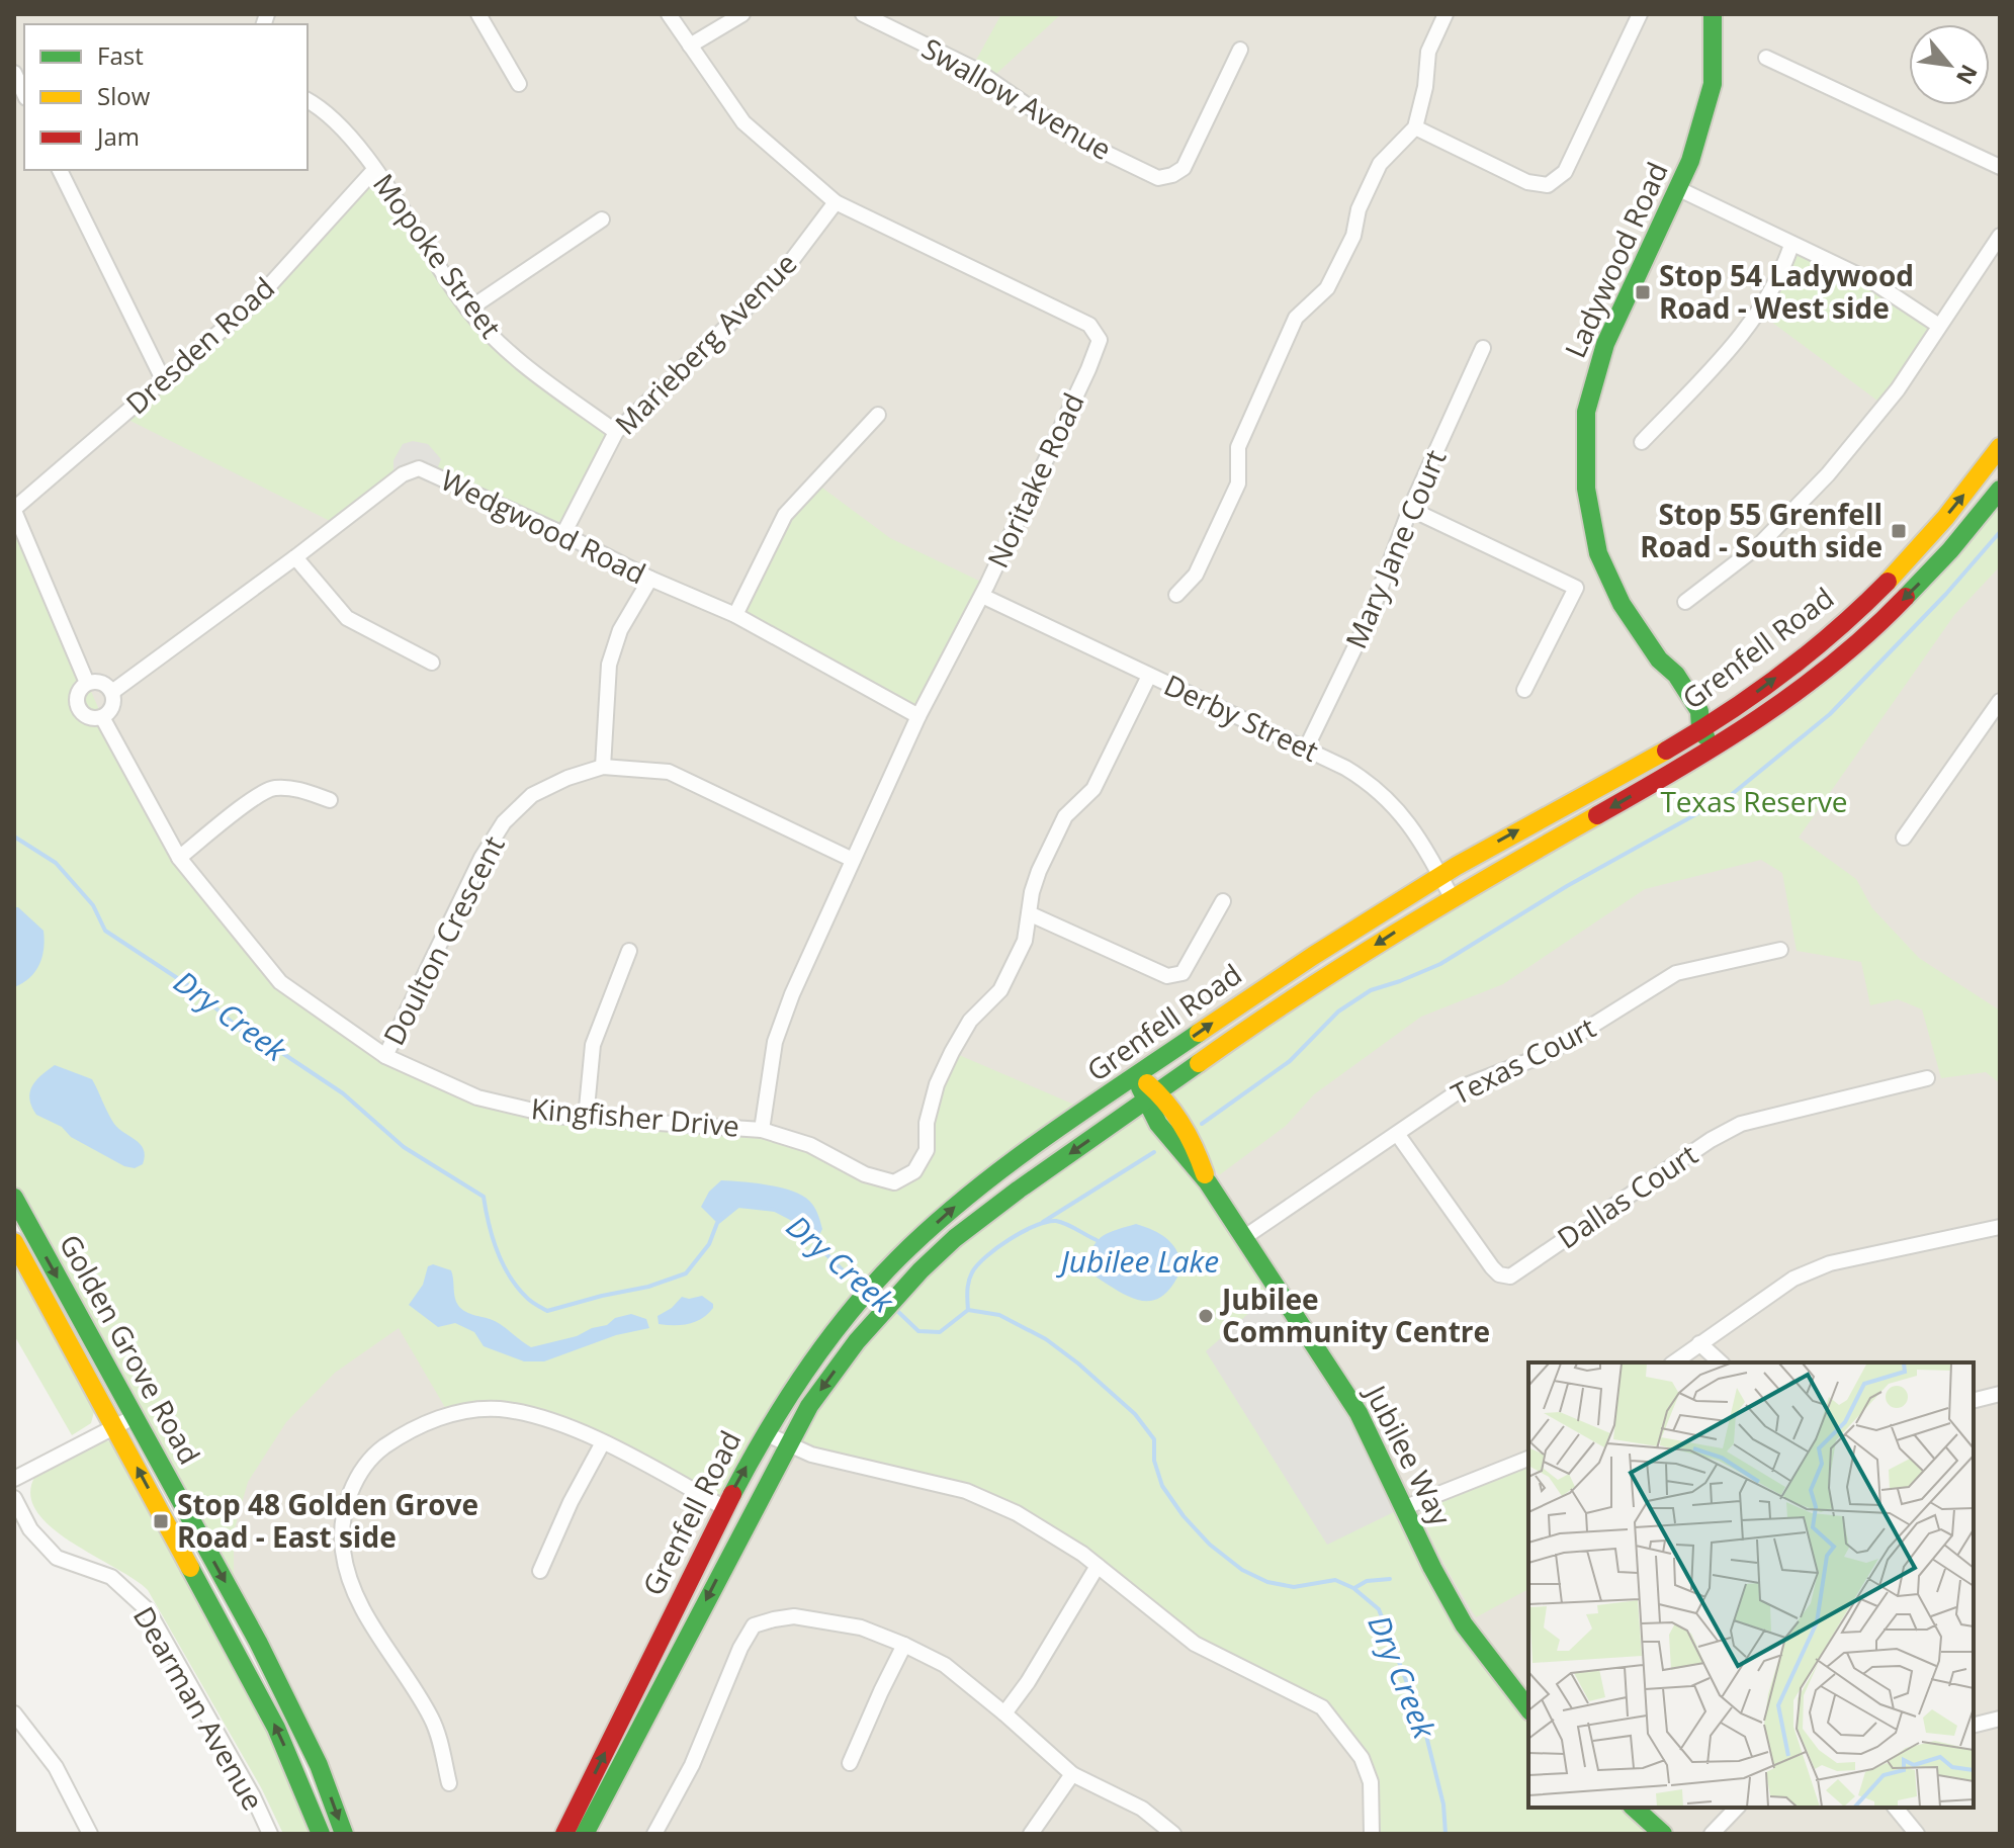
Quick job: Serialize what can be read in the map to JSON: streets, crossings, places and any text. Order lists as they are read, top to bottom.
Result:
{
  "streets": {
    "main road": [
      "Ladywood Road",
      "Grenfell Road",
      "Golden Grove Road",
      "Jubilee Way"
    ],
    "street": [
      "Swallow Avenue",
      "Mopoke Street",
      "Marieberg Avenue",
      "Dresden Road",
      "Noritake Road",
      "Wedgwood Road",
      "Mary Jane Court",
      "Derby Street",
      "Doulton Crescent",
      "Texas Court",
      "Kingfisher Drive",
      "Dallas Court",
      "Dearman Avenue"
    ]
  },
  "crossings": [
    ["Mopoke Street", "Marieberg Avenue"],
    ["Mopoke Street", "Dresden Road"],
    ["Ladywood Road", "Grenfell Road"],
    ["Marieberg Avenue", "Noritake Road"],
    ["Marieberg Avenue", "Wedgwood Road"],
    ["Noritake Road", "Wedgwood Road"],
    ["Noritake Road", "Derby Street"],
    ["Noritake Road", "Doulton Crescent"],
    ["Noritake Road", "Kingfisher Drive"],
    ["Wedgwood Road", "Kingfisher Drive"],
    ["Mary Jane Court", "Derby Street"],
    ["Grenfell Road", "Derby Street"],
    ["Grenfell Road", "Jubilee Way"],
    ["Doulton Crescent", "Kingfisher Drive"],
    ["Texas Court", "Dallas Court"],
    ["Texas Court", "Jubilee Way"]
  ],
  "water": ["Dry Creek", "Jubilee Lake"],
  "parks": ["Texas Reserve"],
  "places": {
    "transit": ["Stop 54 Ladywood Road - West side", "Stop 55 Grenfell Road - South side", "Stop 48 Golden Grove Road - East side"],
    "other": ["Jubilee Community Centre"]
  },
  "legend": ["Fast", "Slow", "Jam"],
  "north": "bottom right"
}
